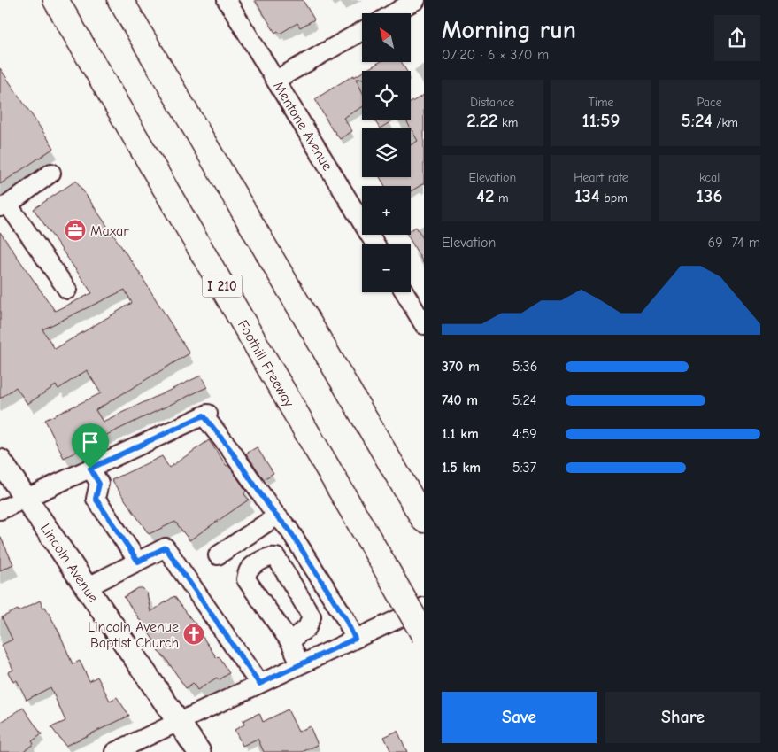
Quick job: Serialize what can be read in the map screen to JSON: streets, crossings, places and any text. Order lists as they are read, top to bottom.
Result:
{
  "streets": {
    "highway": ["I 210", "Foothill Freeway"],
    "main road": ["Lincoln Avenue"],
    "street": ["Mentone Avenue"]
  },
  "places": {
    "office": ["Maxar"],
    "church": ["Lincoln Avenue Baptist Church"]
  },
  "north": "top left",
  "page": {
    "heading": ["Morning run", "07:20 · 6 × 370 m"],
    "map_buttons": ["+", "−"],
    "stats": [
      ["Distance", "2.22 km"],
      ["Time", "11:59"],
      ["Pace", "5:24 /km"],
      ["Elevation", "42 m"],
      ["Heart rate", "134 bpm"],
      ["kcal", "136"]
    ],
    "chart": ["Elevation", "69–74 m"],
    "list": [
      {
        "name": "370 m",
        "note": "5:36"
      },
      {
        "name": "740 m",
        "note": "5:24"
      },
      {
        "name": "1.1 km",
        "note": "4:59"
      },
      {
        "name": "1.5 km",
        "note": "5:37"
      }
    ],
    "buttons": ["Save", "Share"]
  }
}
